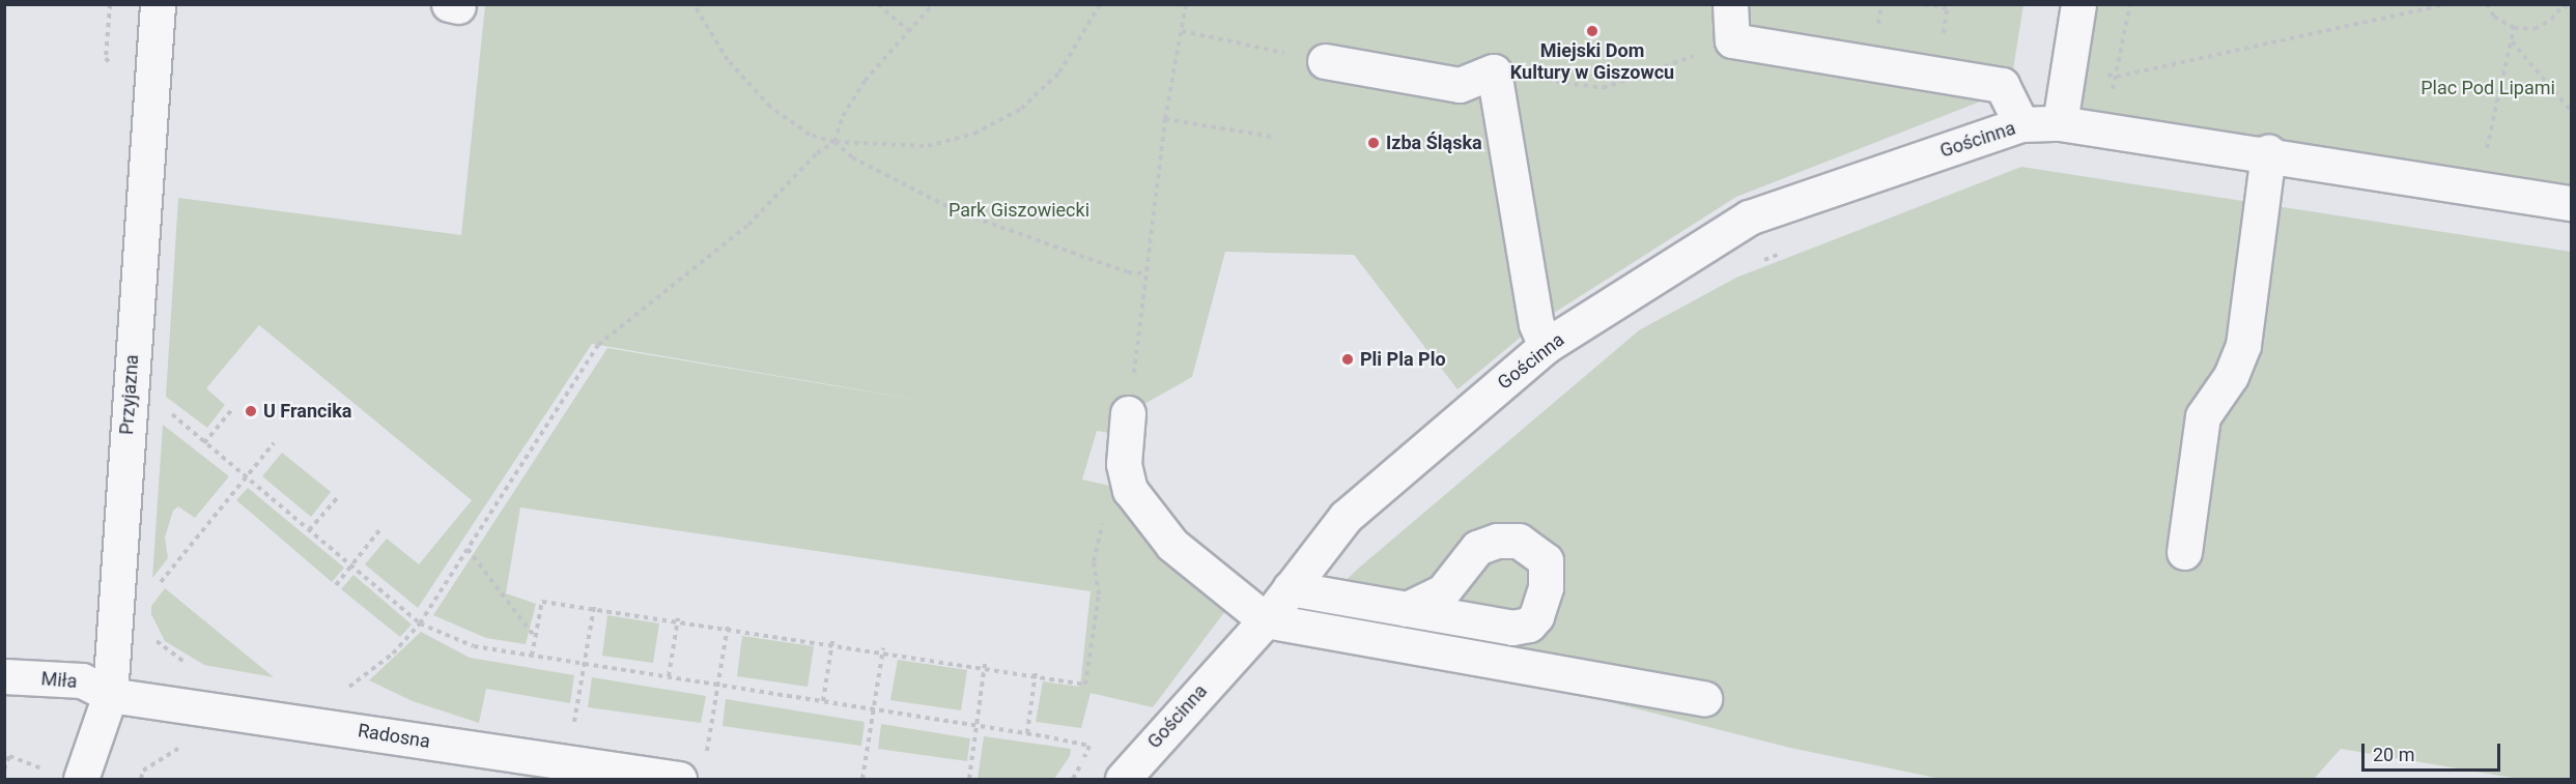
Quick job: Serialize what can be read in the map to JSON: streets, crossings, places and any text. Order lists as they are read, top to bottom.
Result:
{
  "streets": {
    "street": [
      "Gościnna",
      "Przyjazna",
      "Miła",
      "Radosna"
    ]
  },
  "crossings": [
    ["Przyjazna", "Miła"],
    ["Przyjazna", "Radosna"],
    ["Miła", "Radosna"]
  ],
  "parks": ["Plac Pod Lipami", "Park Giszowiecki"],
  "places": [
    "Miejski Dom Kultury w Giszowcu",
    "Izba Śląska",
    "Pli Pla Plo",
    "U Francika"
  ],
  "scale_bar": "20 m"
}
